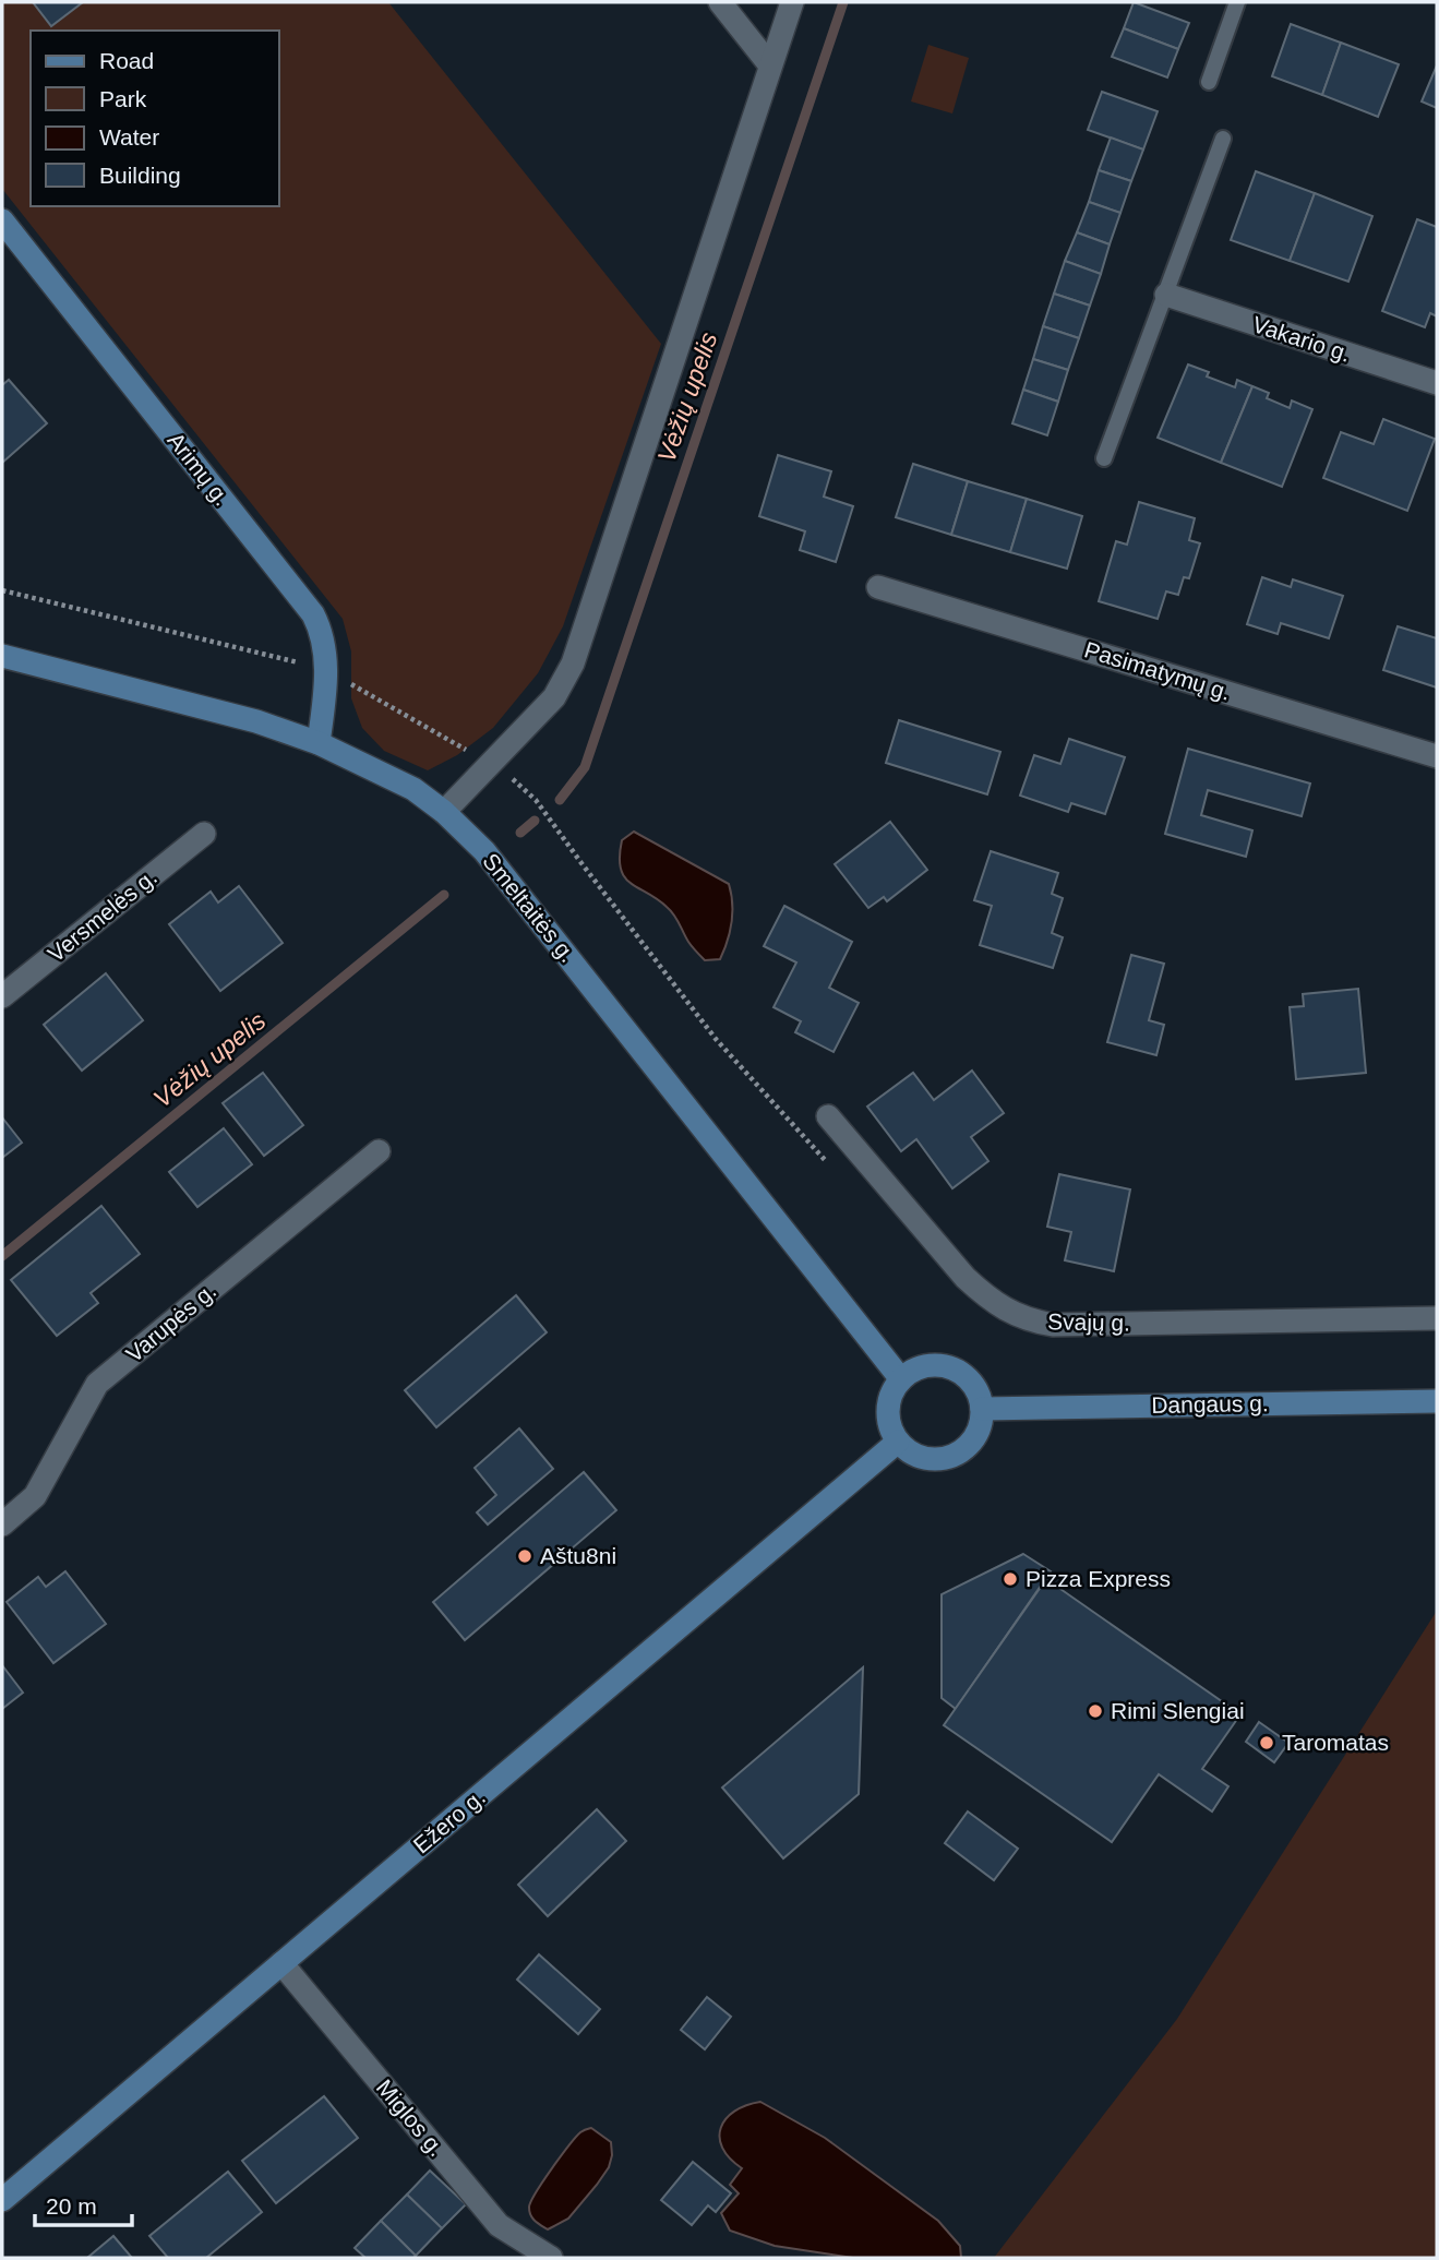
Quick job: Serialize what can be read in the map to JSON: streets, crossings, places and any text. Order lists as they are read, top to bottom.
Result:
{
  "streets": {
    "main road": [
      "Arimų g.",
      "Smeltaitės g.",
      "Dangaus g.",
      "Ežero g."
    ],
    "street": [
      "Vakario g.",
      "Pasimatymų g.",
      "Versmelės g.",
      "Varupės g.",
      "Svajų g.",
      "Miglos g."
    ]
  },
  "crossings": [
    ["Arimų g.", "Smeltaitės g."],
    ["Smeltaitės g.", "Dangaus g."],
    ["Smeltaitės g.", "Ežero g."],
    ["Dangaus g.", "Ežero g."],
    ["Ežero g.", "Miglos g."]
  ],
  "water": ["Vėžių upelis"],
  "places": [
    "Aštu8ni",
    "Pizza Express",
    "Rimi Slengiai",
    "Taromatas"
  ],
  "legend": [
    "Road",
    "Park",
    "Water",
    "Building"
  ],
  "scale_bar": "20 m"
}
